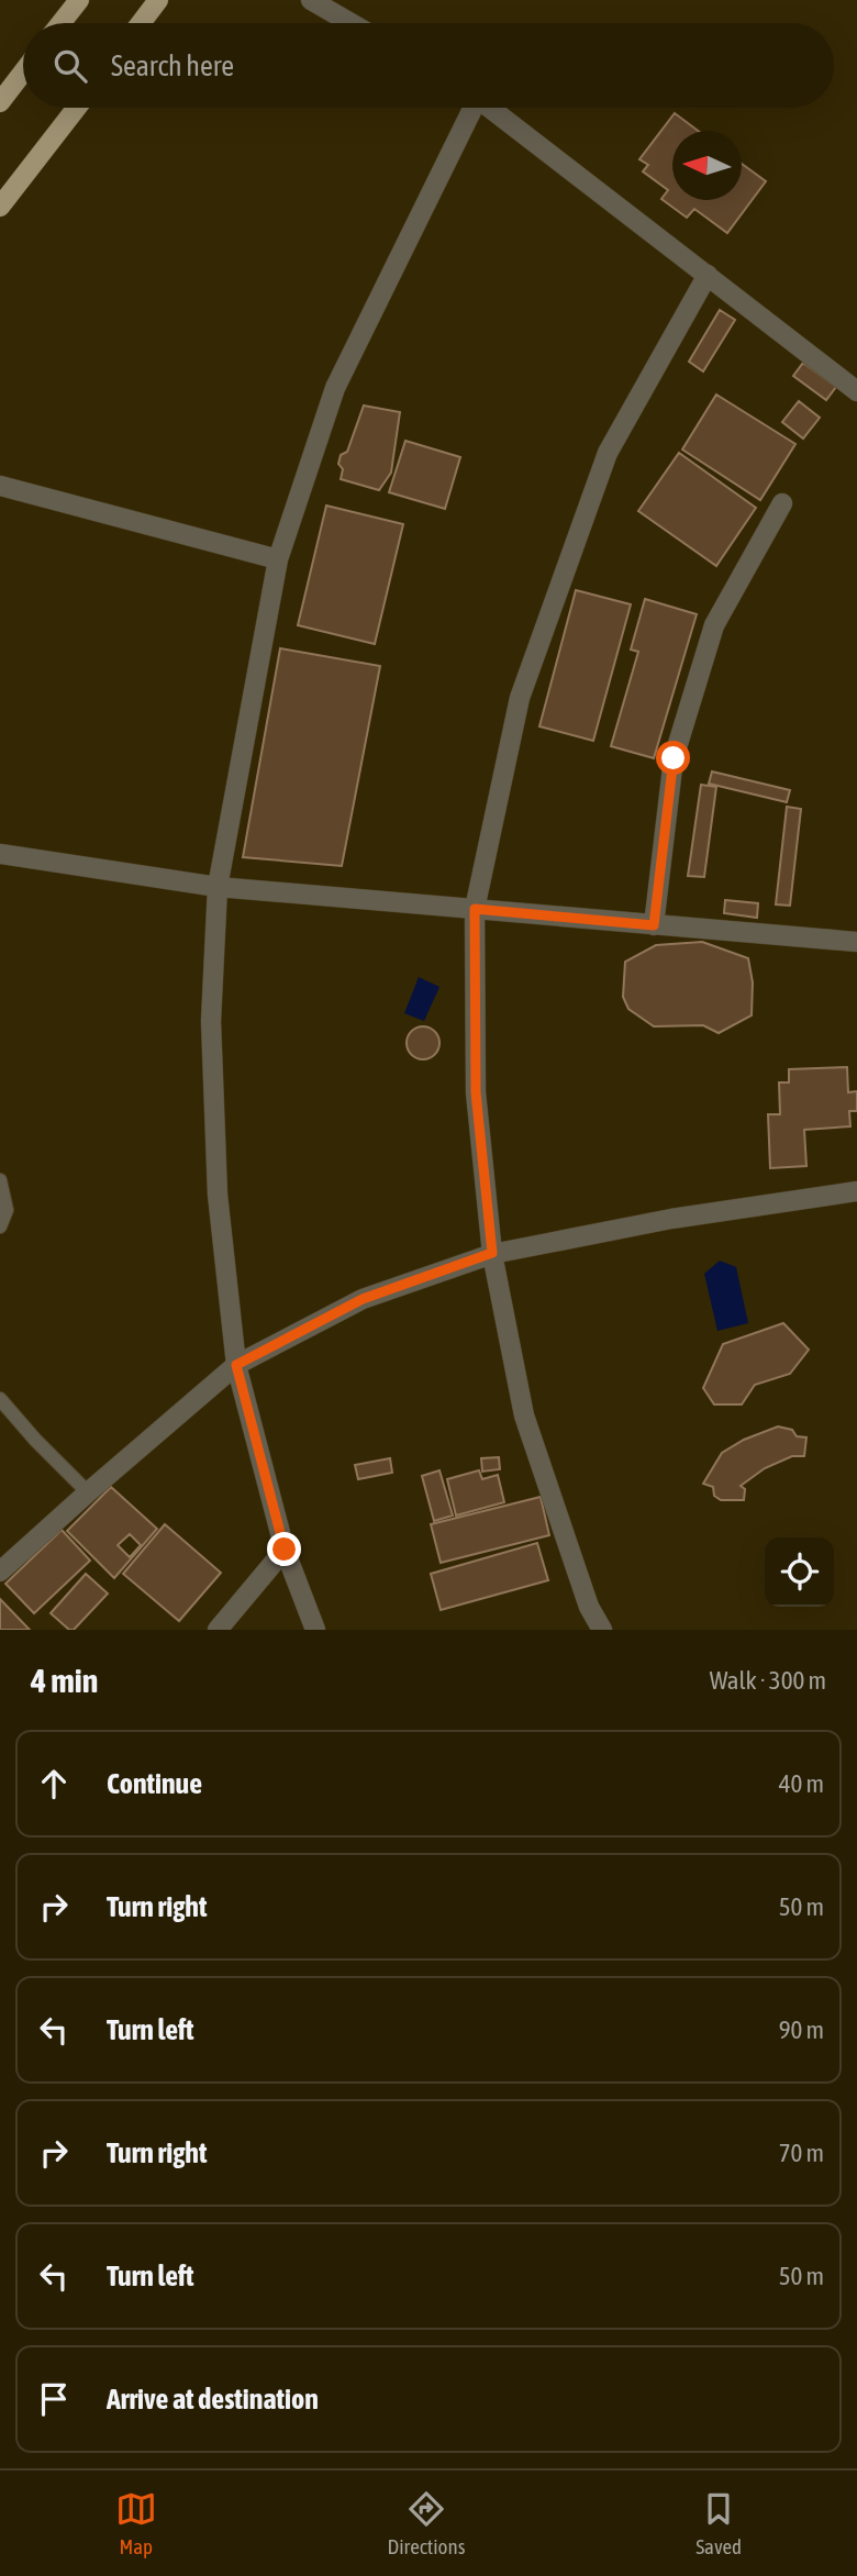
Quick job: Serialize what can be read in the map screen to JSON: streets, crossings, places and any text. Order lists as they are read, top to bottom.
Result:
{
  "north": "left",
  "page": {
    "search": "Search here",
    "heading": ["4 min", "Walk · 300 m"],
    "list": [
      ["Continue", "40 m"],
      ["Turn right", "50 m"],
      ["Turn left", "90 m"],
      ["Turn right", "70 m"],
      ["Turn left", "50 m"],
      "Arrive at destination"
    ],
    "nav": ["Map", "Directions", "Saved"]
  }
}
